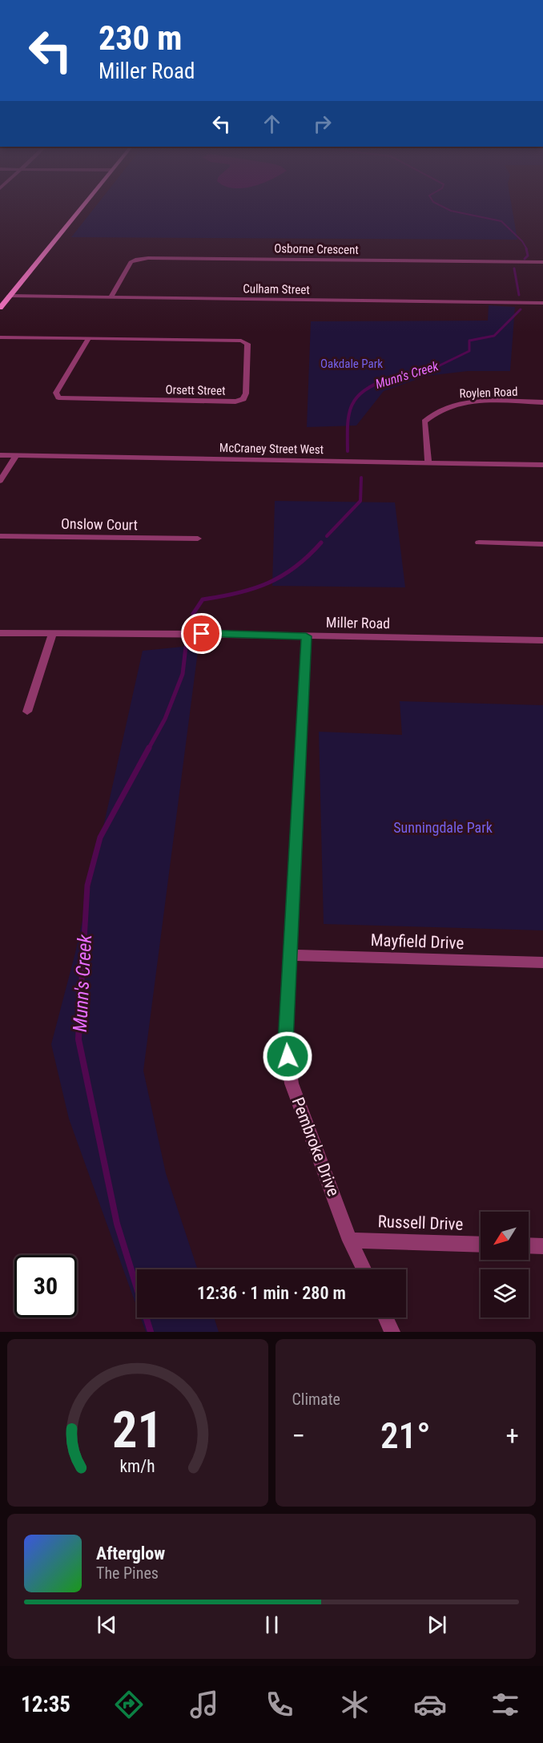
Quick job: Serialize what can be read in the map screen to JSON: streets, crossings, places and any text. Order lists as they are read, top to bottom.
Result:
{
  "streets": {
    "street": [
      "Osborne Crescent",
      "Culham Street",
      "Orsett Street",
      "Roylen Road",
      "McCraney Street West",
      "Onslow Court",
      "Miller Road",
      "Mayfield Drive",
      "Pembroke Drive",
      "Russell Drive"
    ]
  },
  "crossings": [
    ["Osborne Crescent", "Culham Street"],
    ["Roylen Road", "McCraney Street West"],
    ["Miller Road", "Pembroke Drive"],
    ["Mayfield Drive", "Pembroke Drive"],
    ["Pembroke Drive", "Russell Drive"]
  ],
  "water": ["Munn's Creek"],
  "parks": ["Oakdale Park", "Sunningdale Park"],
  "north": "bottom left",
  "page": {
    "turn": ["230 m", "Miller Road"],
    "limit": "30",
    "trip": "12:36 · 1 min · 280 m",
    "tile": "Climate",
    "heat": ["−", "21°", "+"],
    "song": ["Afterglow", "The Pines"],
    "tabs": "12:35",
    "gauge": ["21", "km/h"]
  }
}
